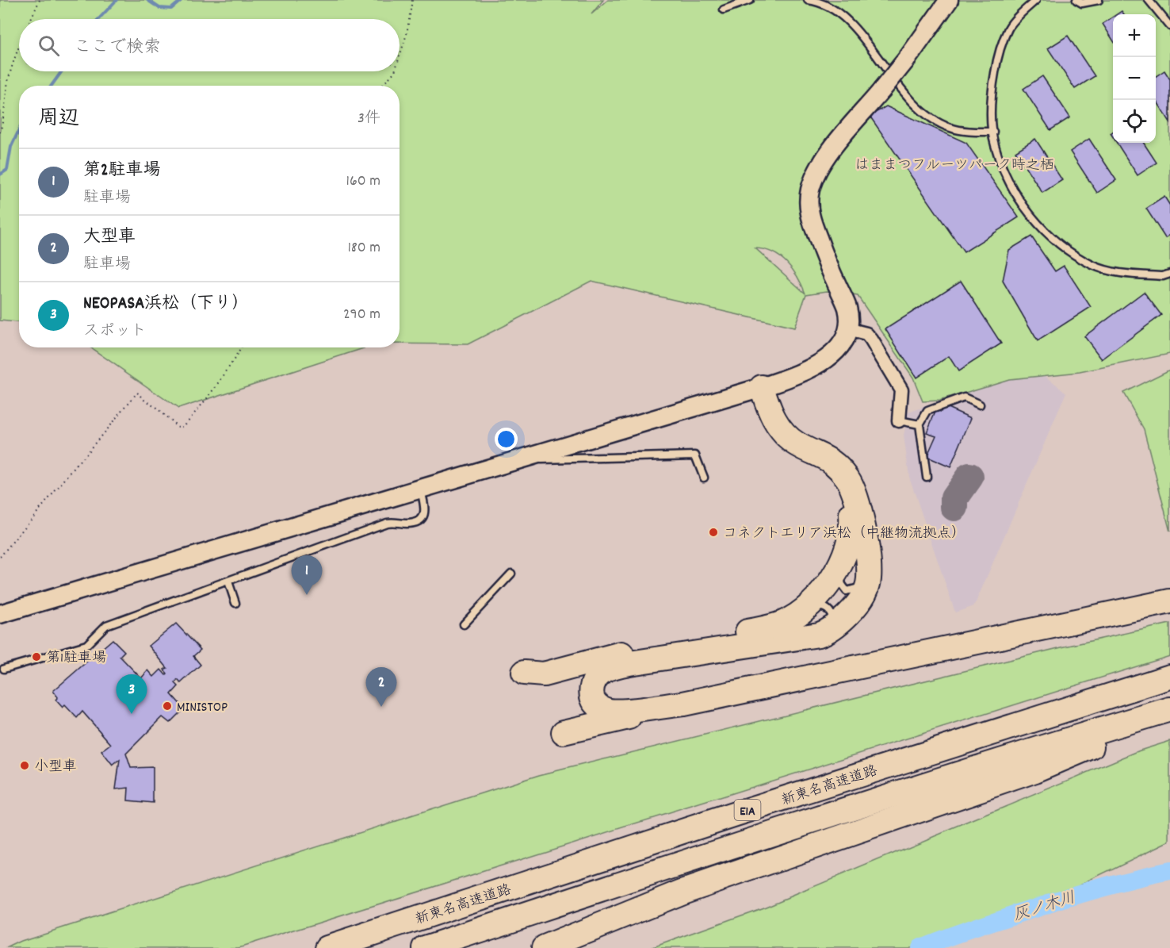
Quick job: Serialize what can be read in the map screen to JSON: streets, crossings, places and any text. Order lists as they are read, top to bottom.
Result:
{
  "streets": {
    "highway": ["新東名高速道路", "E1A"]
  },
  "water": ["灰ノ木川"],
  "parks": ["はままつフルーツパーク時之栖"],
  "places": [
    "コネクトエリア浜松（中継物流拠点）",
    "第1駐車場",
    "MINISTOP",
    "小型車"
  ],
  "page": {
    "map_buttons": ["+", "−"],
    "search": "ここで検索",
    "heading": ["周辺", "3件"],
    "list": [
      {
        "mark": "1",
        "name": "第2駐車場",
        "note": "駐車場",
        "value": "160 m"
      },
      {
        "mark": "2",
        "name": "大型車",
        "note": "駐車場",
        "value": "180 m"
      },
      {
        "mark": "3",
        "name": "NEOPASA浜松（下り）",
        "note": "スポット",
        "value": "290 m"
      }
    ],
    "pins": ["1", "2", "3"]
  }
}
